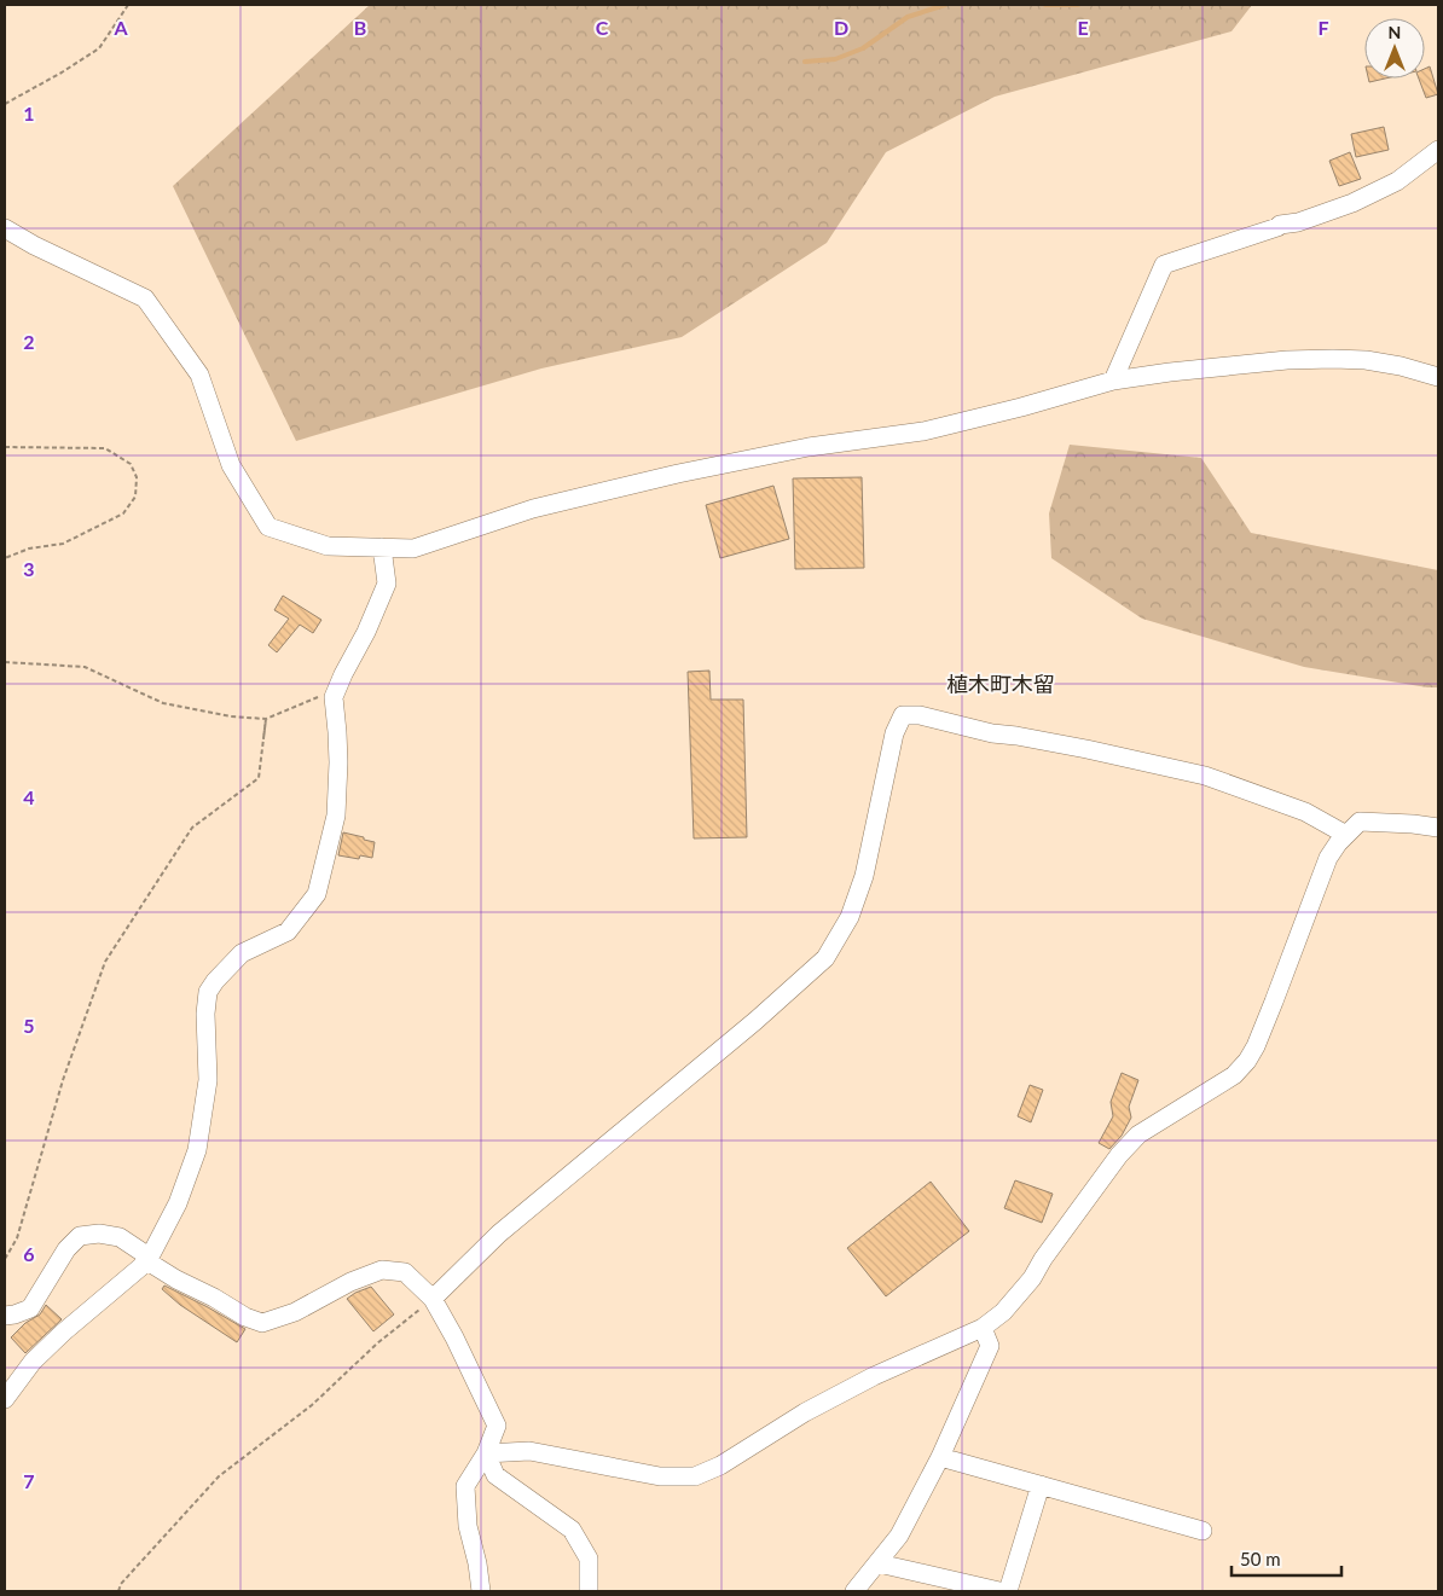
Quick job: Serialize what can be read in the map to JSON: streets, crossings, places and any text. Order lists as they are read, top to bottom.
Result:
{
  "districts": ["植木町木留"],
  "scale_bar": "50 m",
  "north": "top",
  "grid": {
    "columns": [
      "A",
      "B",
      "C",
      "D",
      "E",
      "F"
    ],
    "rows": [
      "1",
      "2",
      "3",
      "4",
      "5",
      "6",
      "7"
    ]
  }
}
